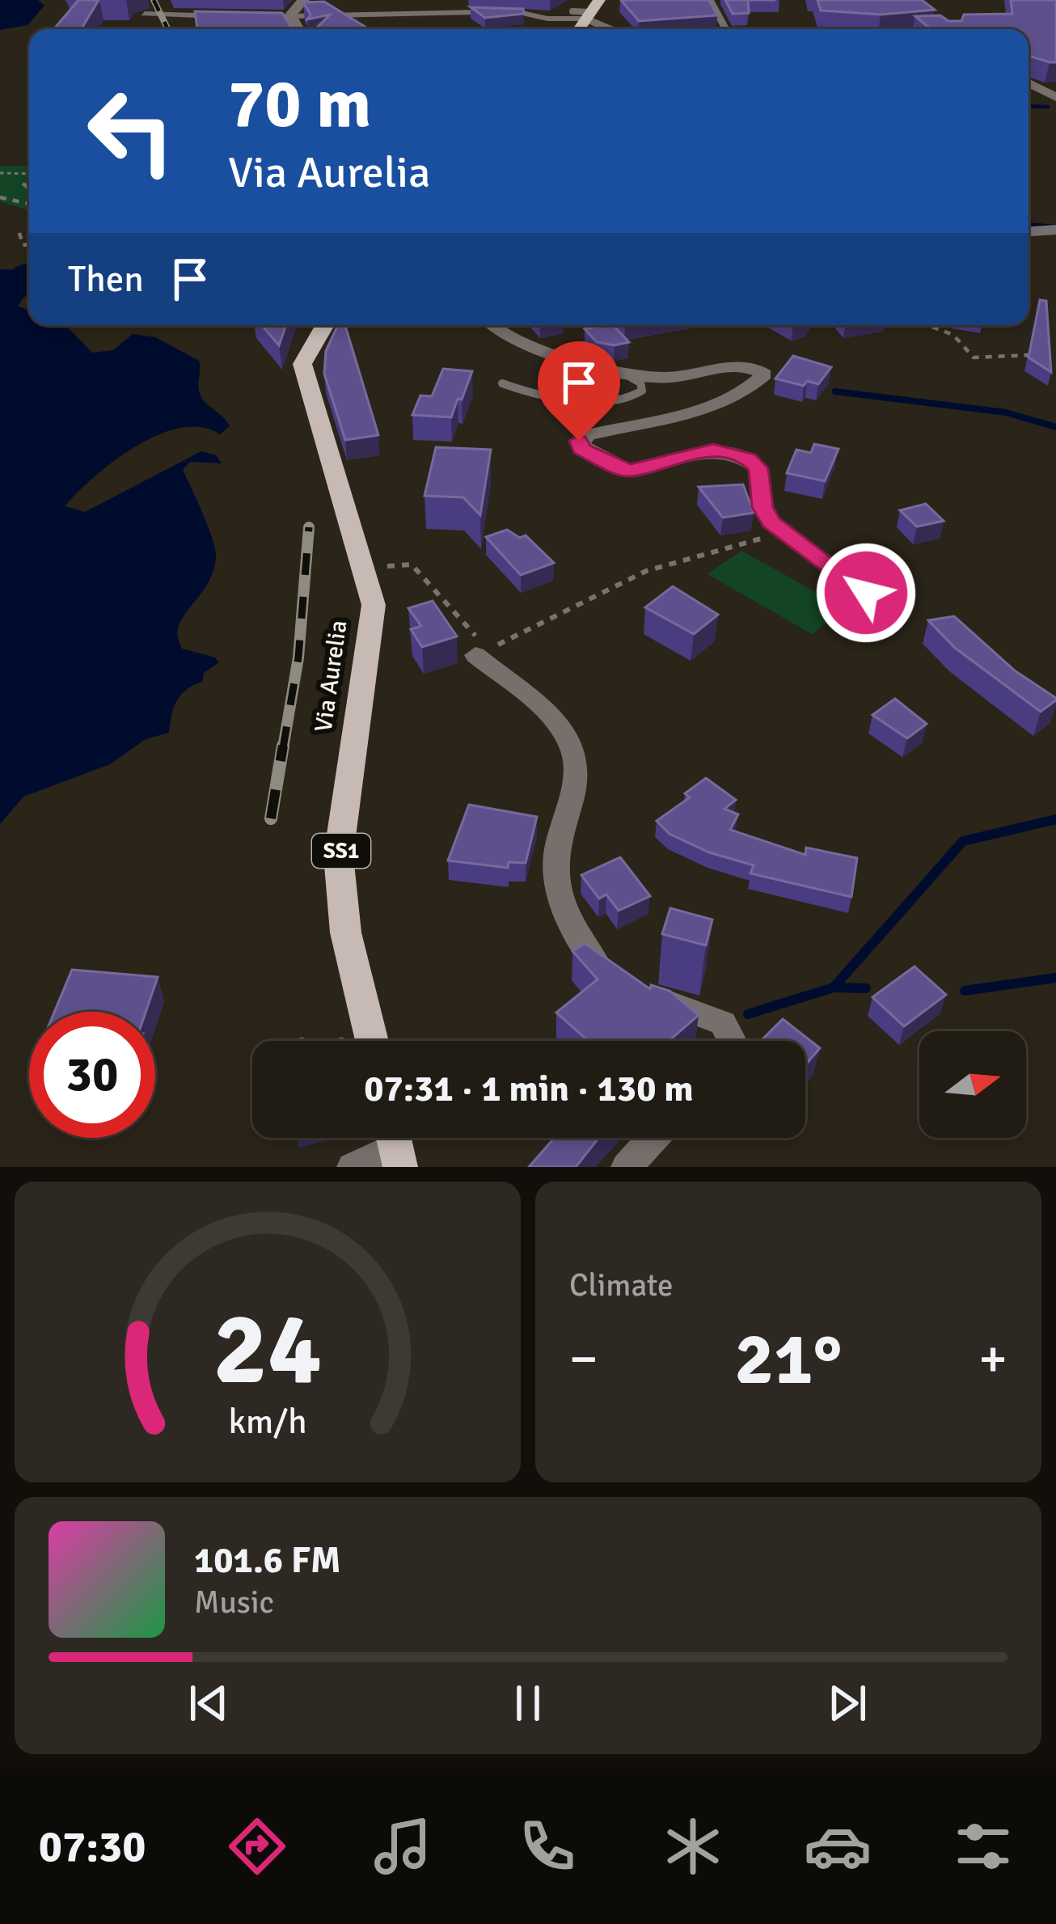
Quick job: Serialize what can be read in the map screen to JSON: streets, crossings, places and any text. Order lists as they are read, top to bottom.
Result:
{
  "streets": {
    "main road": ["Via Aurelia", "SS1"]
  },
  "north": "right",
  "page": {
    "turn": ["70 m", "Via Aurelia"],
    "then": "Then",
    "limit": "30",
    "trip": "07:31 · 1 min · 130 m",
    "tile": "Climate",
    "heat": ["−", "21°", "+"],
    "song": ["101.6 FM", "Music"],
    "tabs": "07:30",
    "gauge": ["24", "km/h"]
  }
}
